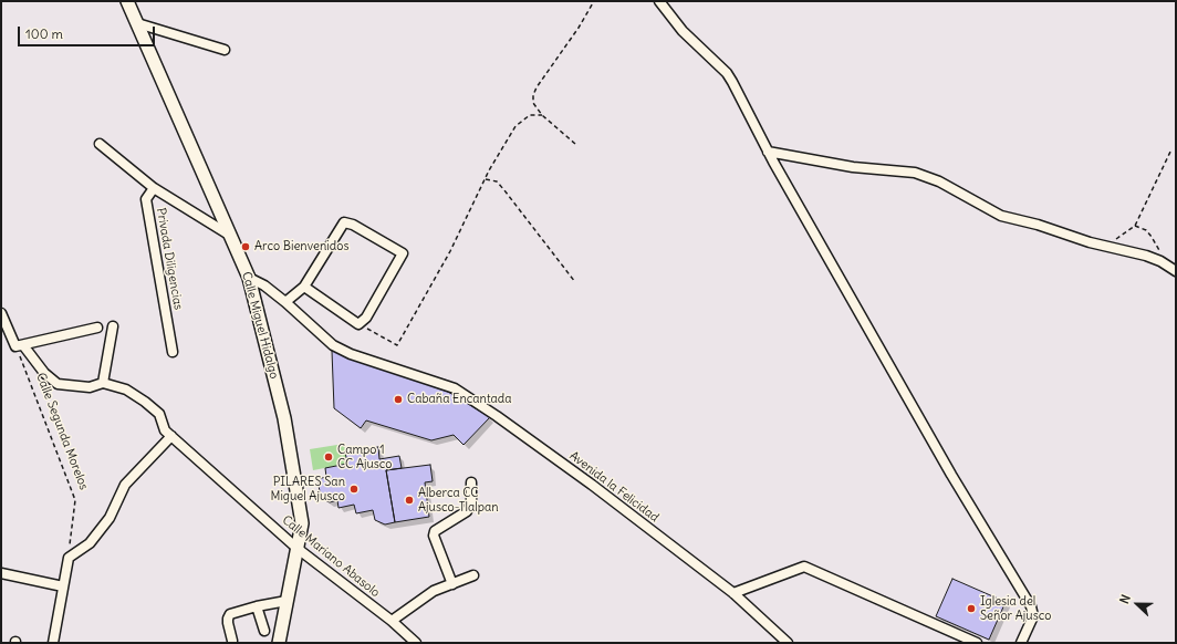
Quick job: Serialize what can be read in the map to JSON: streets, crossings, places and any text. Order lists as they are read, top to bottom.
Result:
{
  "streets": {
    "main road": ["Calle Miguel Hidalgo"],
    "street": ["Privada Diligencias", "Avenida la Felicidad", "Calle Mariano Abasolo"],
    "path": ["Calle Segunda Morelos"]
  },
  "crossings": [
    ["Calle Miguel Hidalgo", "Avenida la Felicidad"],
    ["Calle Miguel Hidalgo", "Calle Mariano Abasolo"]
  ],
  "places": [
    "Arco Bienvenidos",
    "Cabaña Encantada",
    "Campo 1 CC Ajusco",
    "PILARES San Miguel Ajusco",
    "Alberca CC Ajusco-Tlalpan",
    "Iglesia del Señor Ajusco"
  ],
  "scale_bar": "100 m",
  "north": "left"
}
